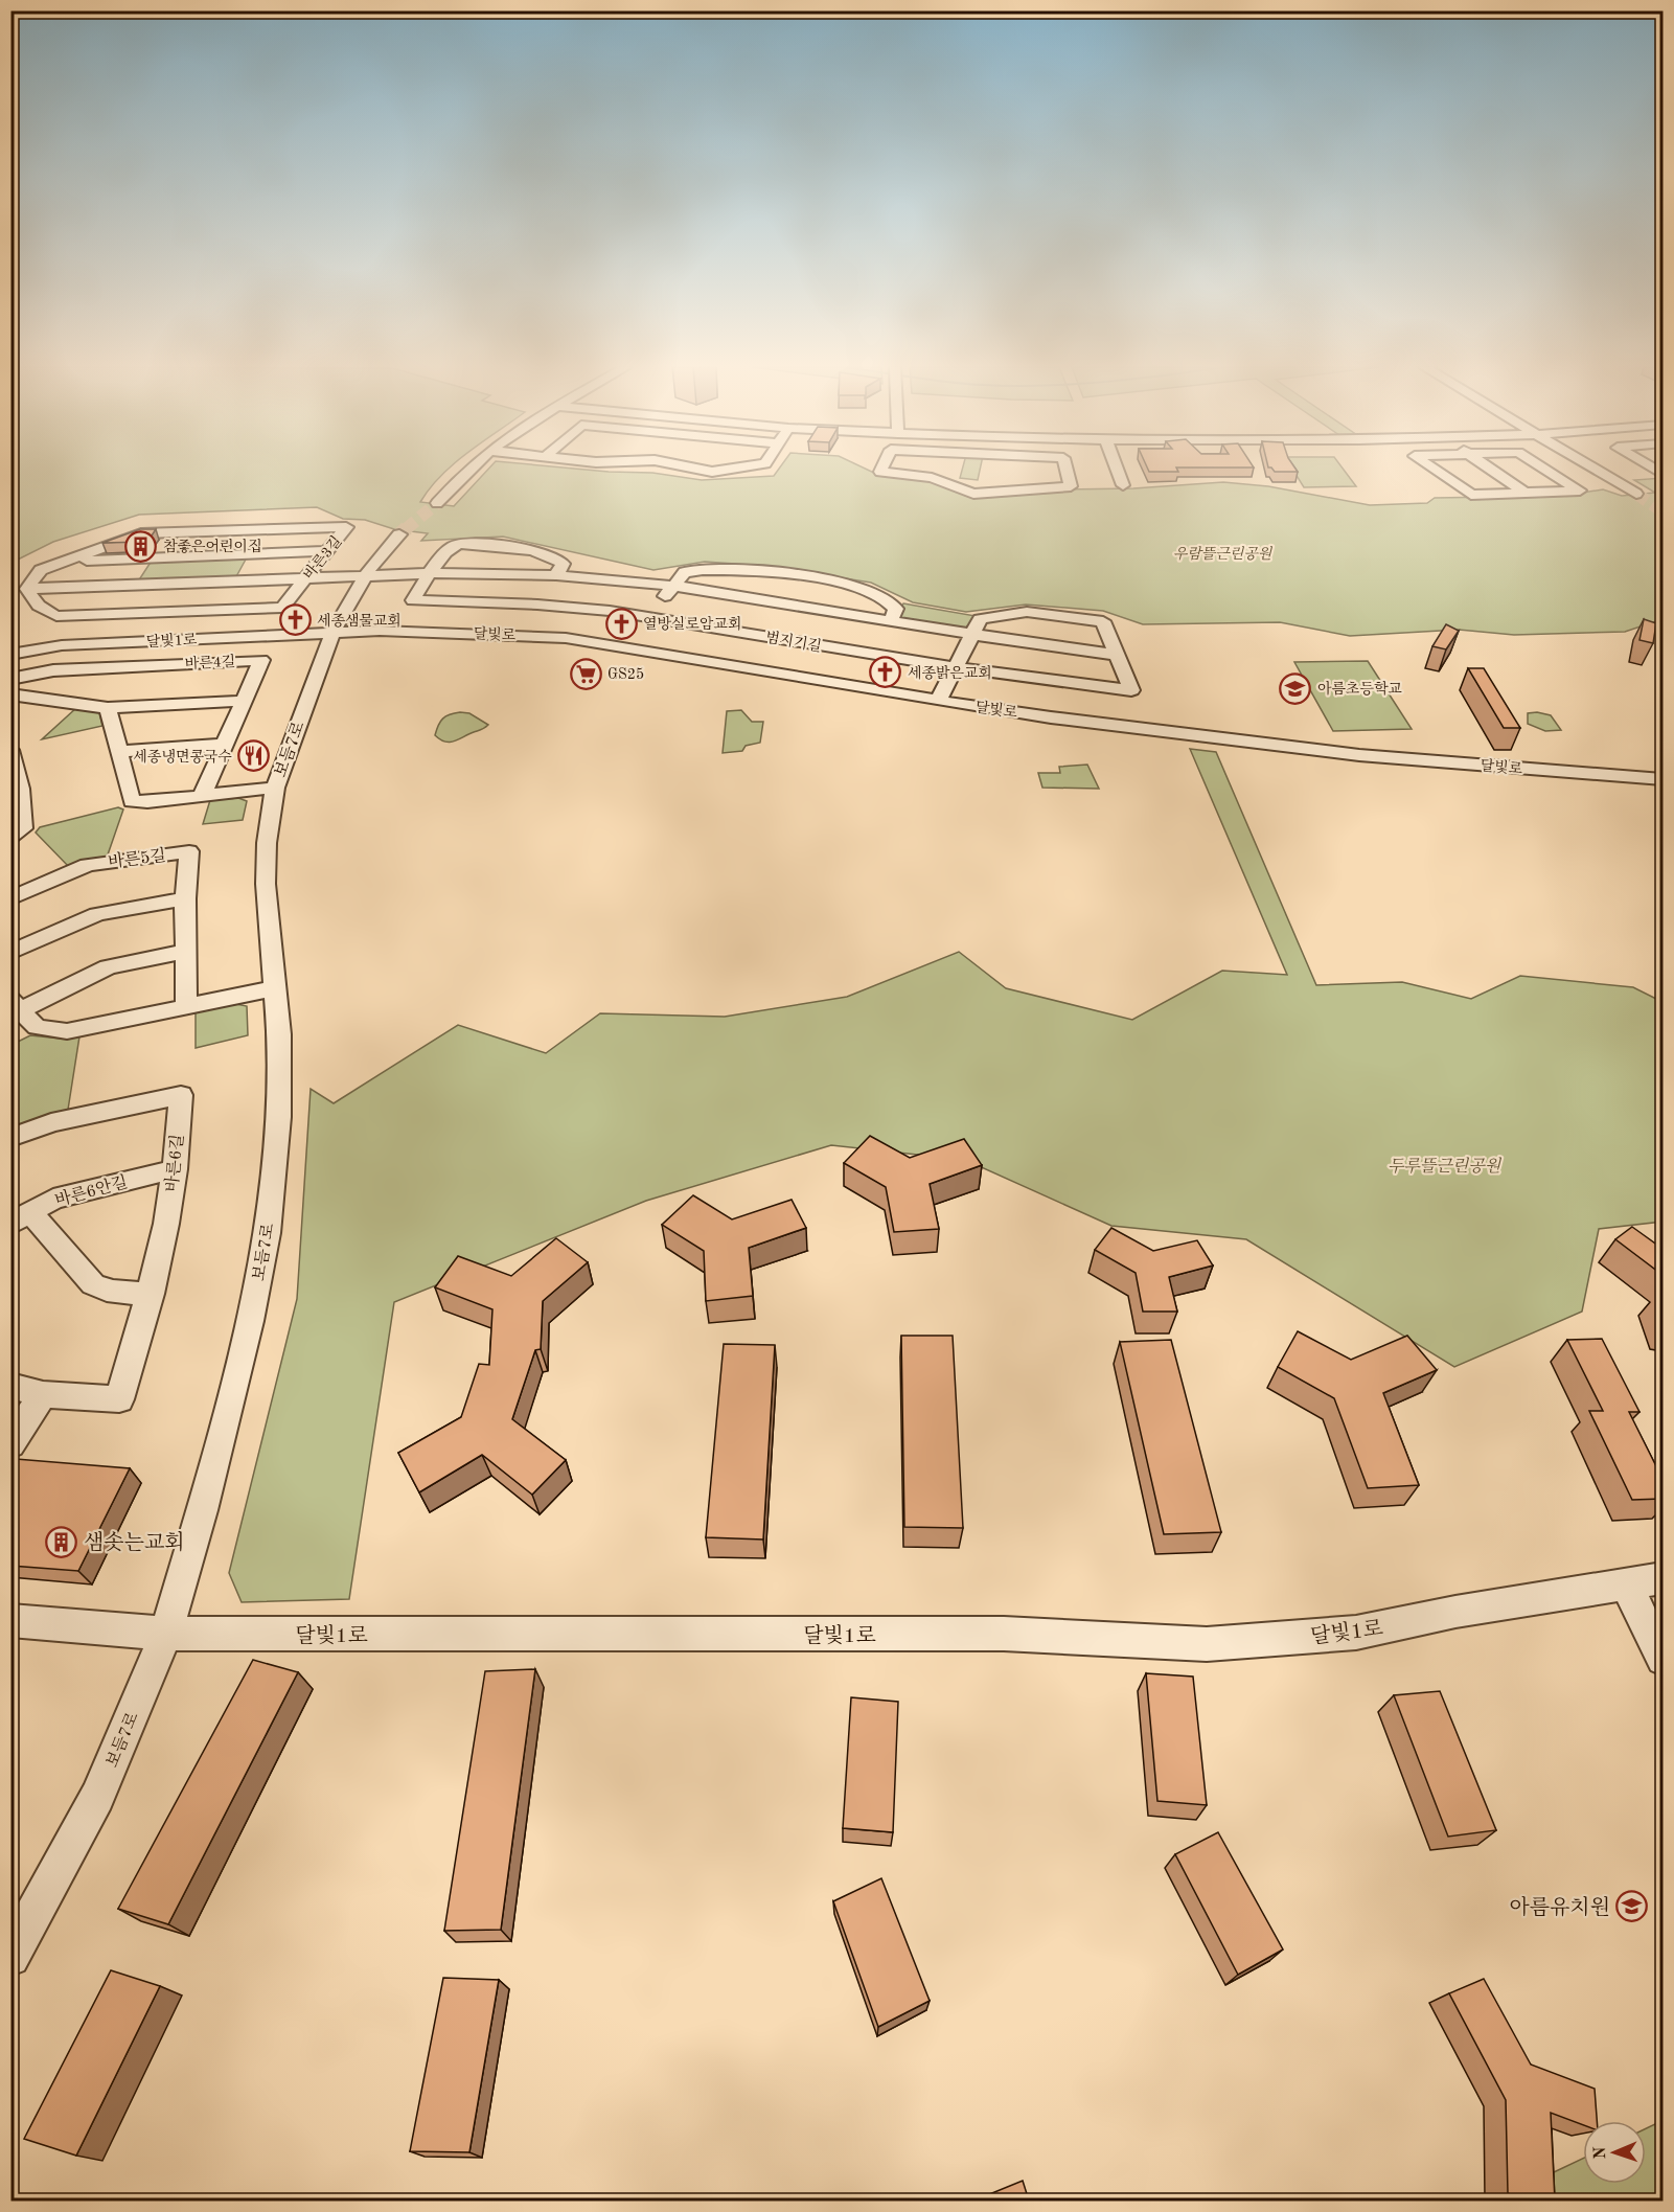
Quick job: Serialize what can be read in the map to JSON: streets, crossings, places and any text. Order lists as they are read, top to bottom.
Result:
{
  "streets": {
    "street": [
      "바른3길",
      "달빛로",
      "달빛1로",
      "범지기길",
      "바른4길",
      "보듬7로",
      "바른5길",
      "바른6길",
      "바른6안길"
    ]
  },
  "crossings": [
    ["바른3길", "범지기길"],
    ["달빛로", "달빛1로"],
    ["달빛로", "보듬7로"],
    ["달빛1로", "보듬7로"],
    ["범지기길", "보듬7로"],
    ["바른6길", "바른6안길"]
  ],
  "parks": ["우람뜰근린공원", "두루뜰근린공원"],
  "places": {
    "building": ["참좋은어린이집", "샘솟는교회"],
    "church": ["세종샘물교회", "열방실로암교회", "세종밝은교회"],
    "supermarket": ["GS25"],
    "school or university": ["아름초등학교", "아름유치원"],
    "restaurant": ["세종냉면콩국수"]
  },
  "north": "left"
}
